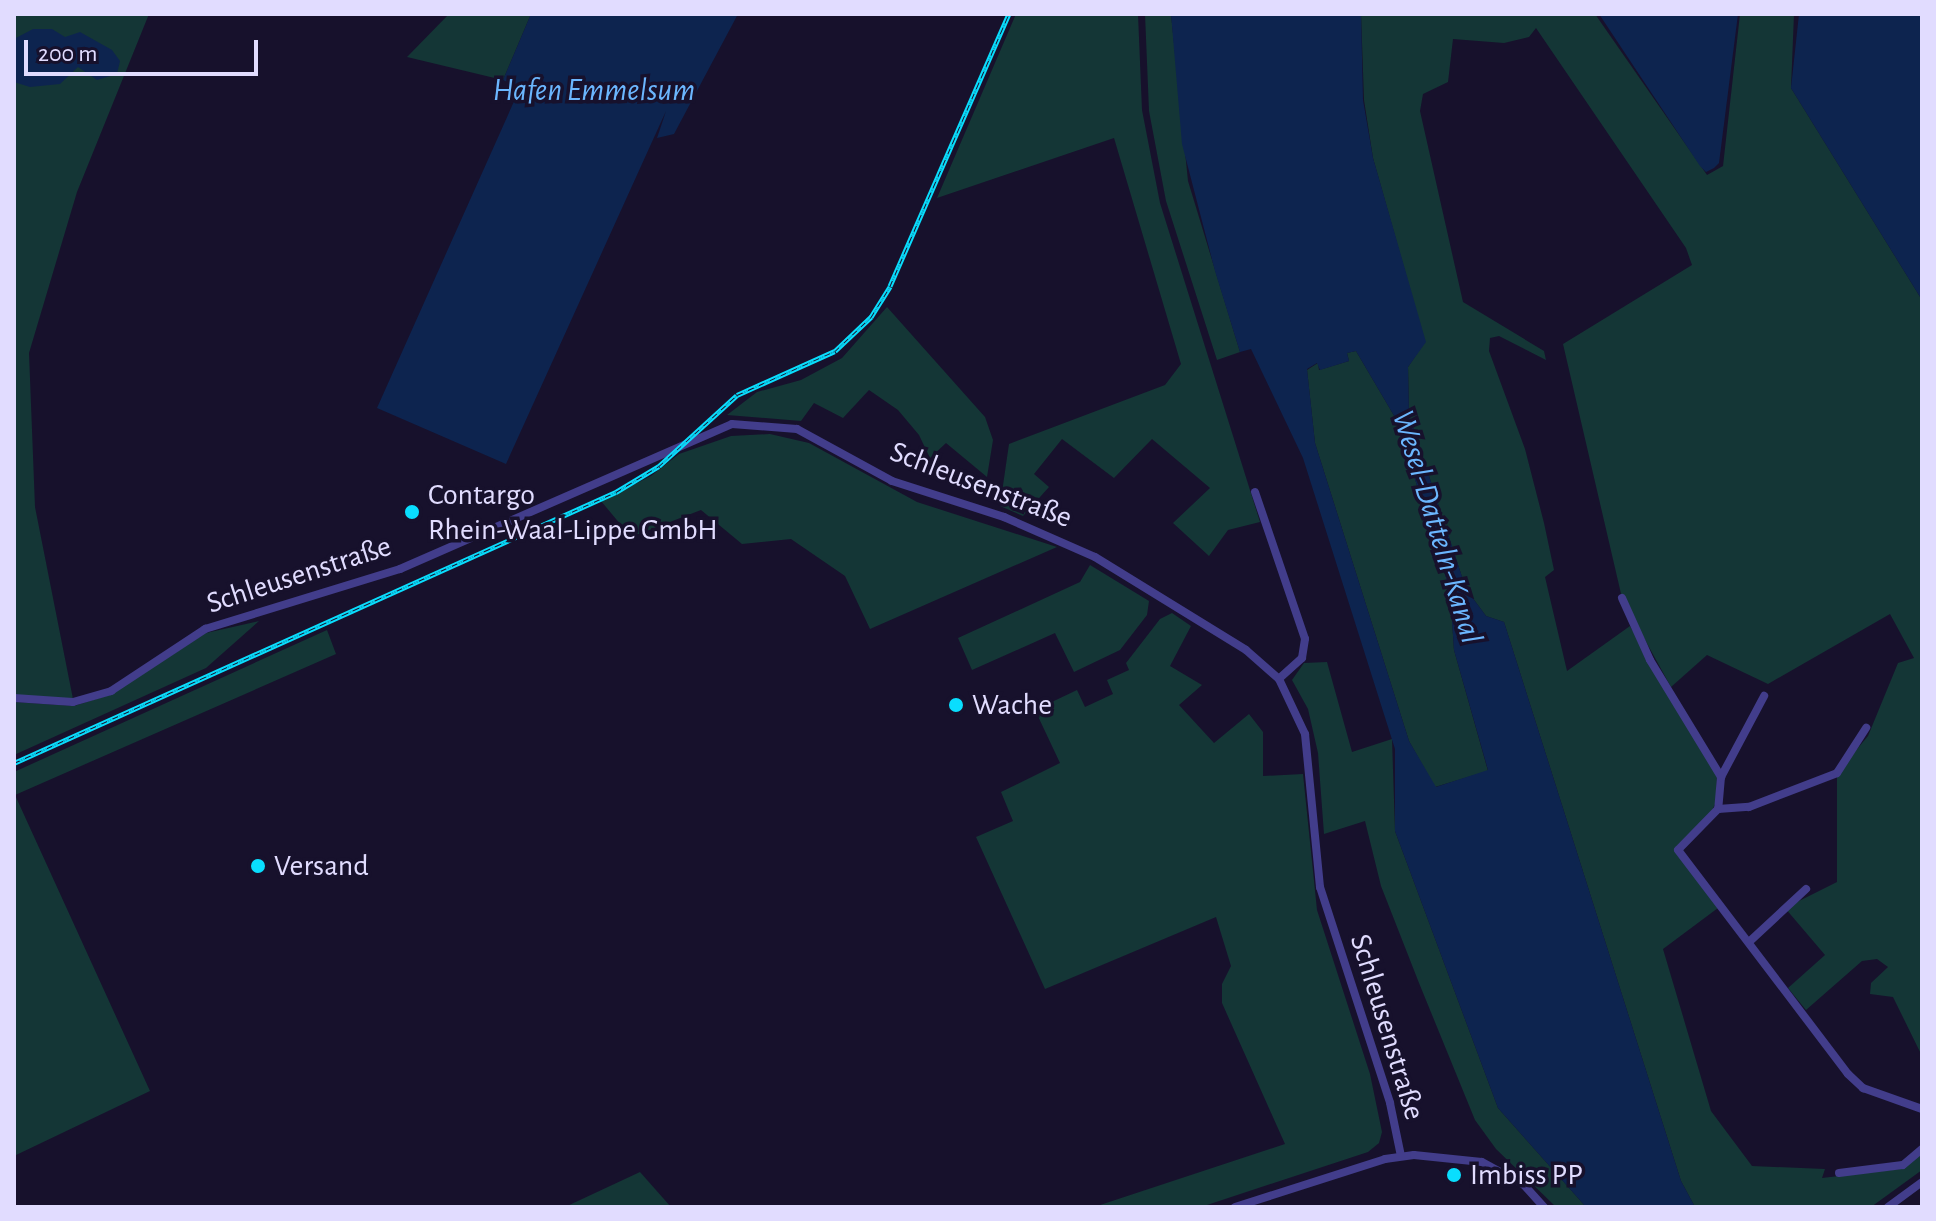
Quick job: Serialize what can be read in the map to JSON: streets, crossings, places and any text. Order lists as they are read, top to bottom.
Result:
{
  "streets": {
    "street": ["Schleusenstraße"]
  },
  "water": ["Hafen Emmelsum", "Wesel-Datteln-Kanal"],
  "places": [
    "Contargo Rhein-Waal-Lippe GmbH",
    "Wache",
    "Versand",
    "Imbiss PP"
  ],
  "scale_bar": "200 m"
}
